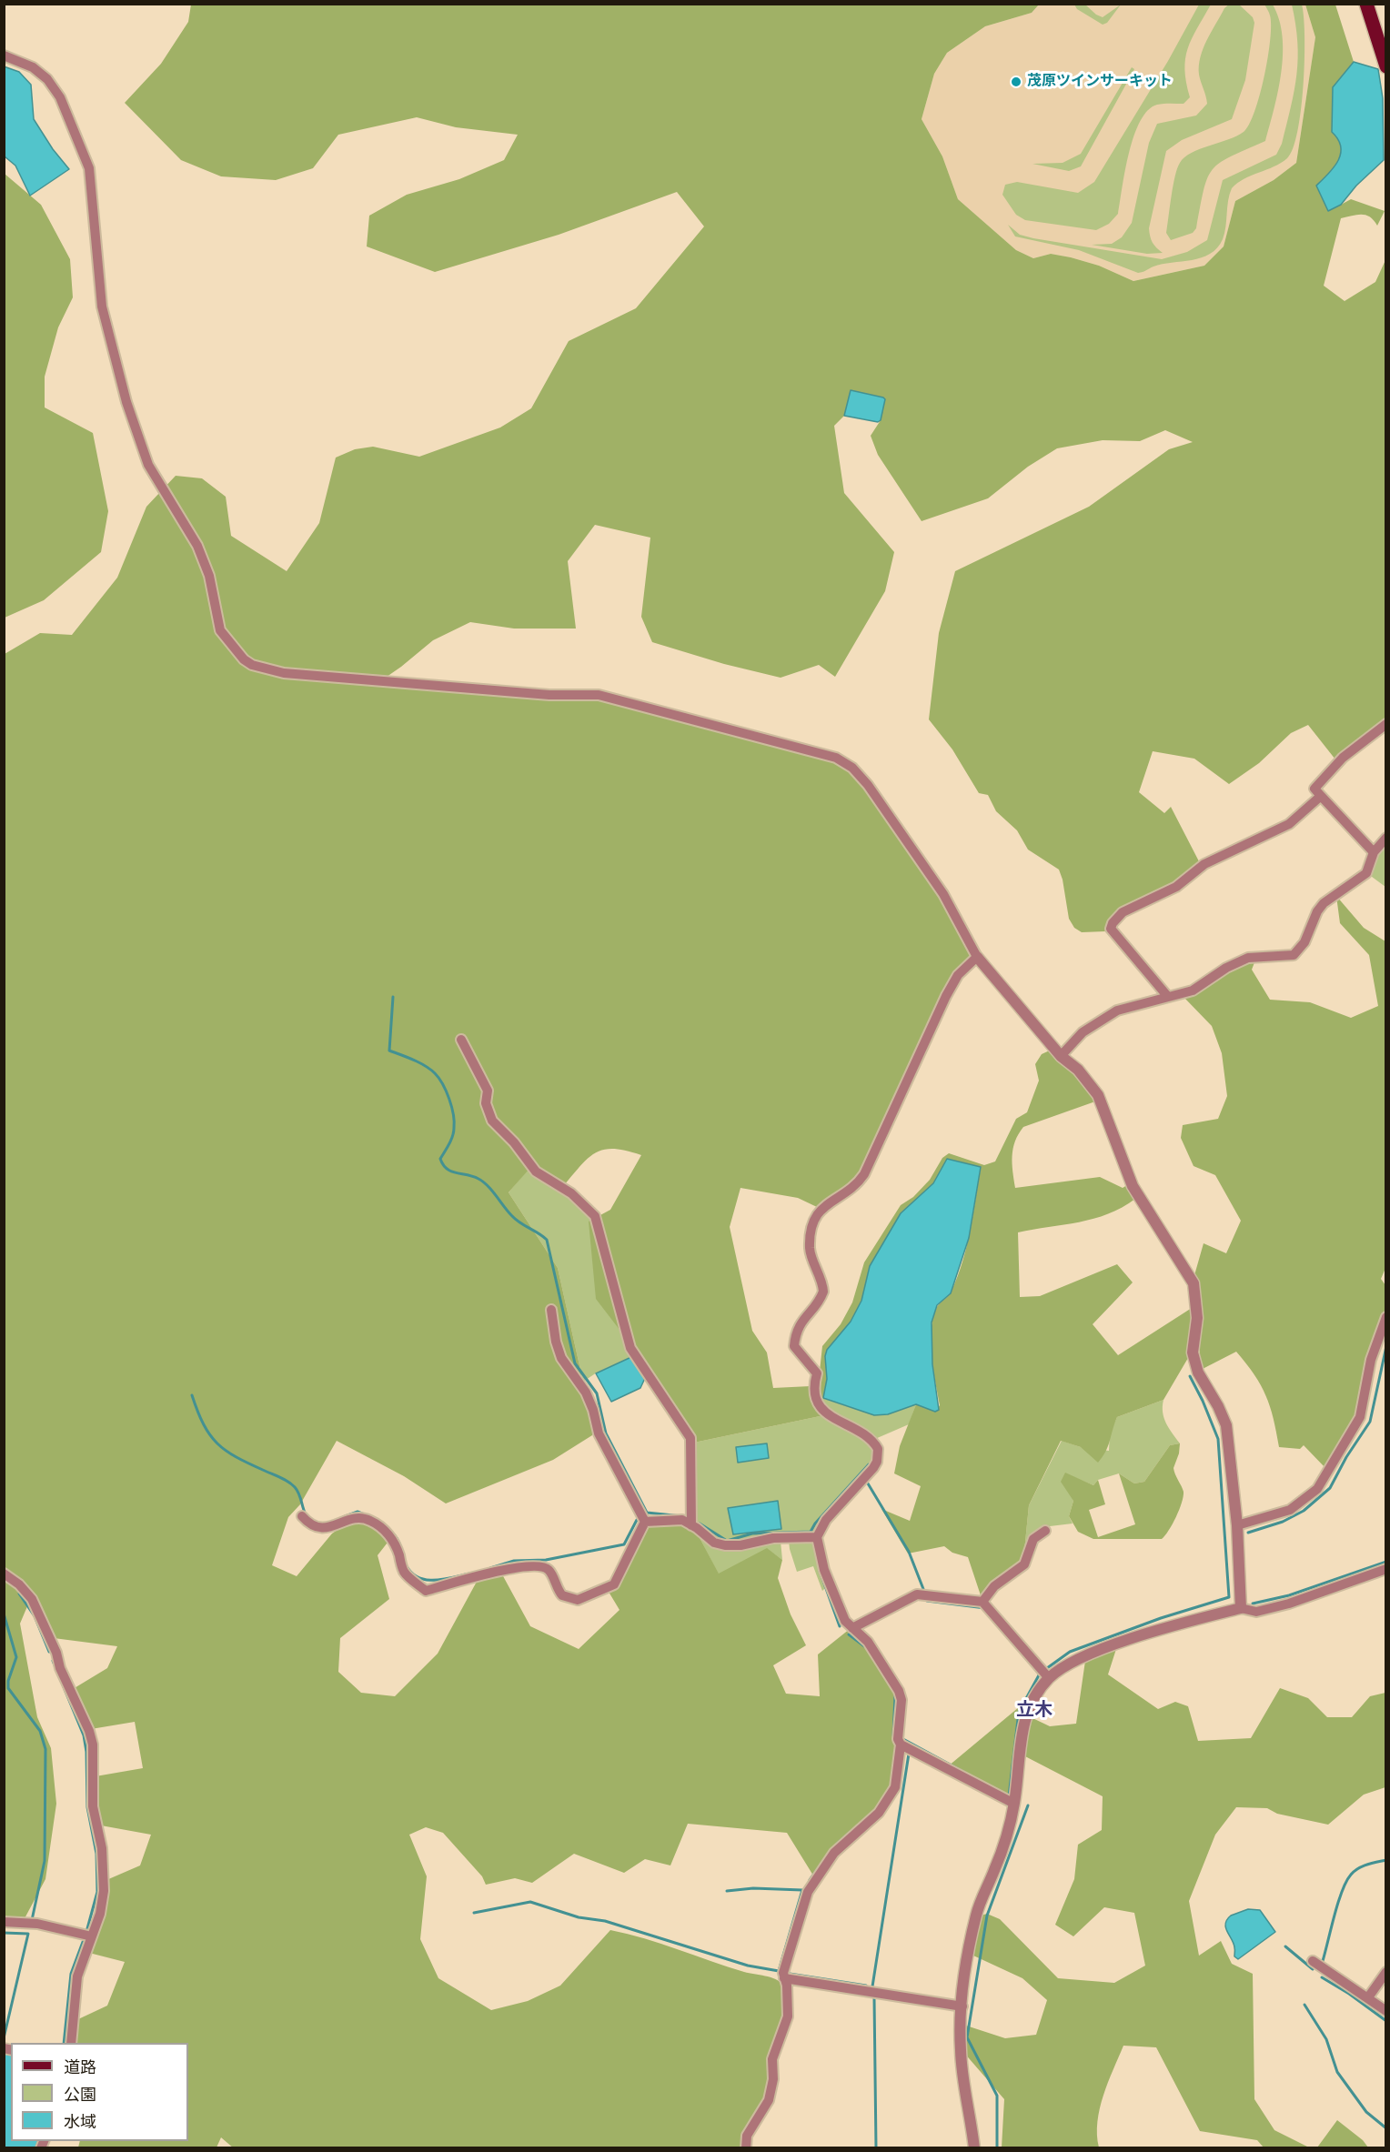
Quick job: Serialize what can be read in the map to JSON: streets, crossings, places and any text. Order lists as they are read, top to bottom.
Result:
{
  "districts": ["立木"],
  "places": ["茂原ツインサーキット"],
  "legend": ["道路", "公園", "水域"]
}
